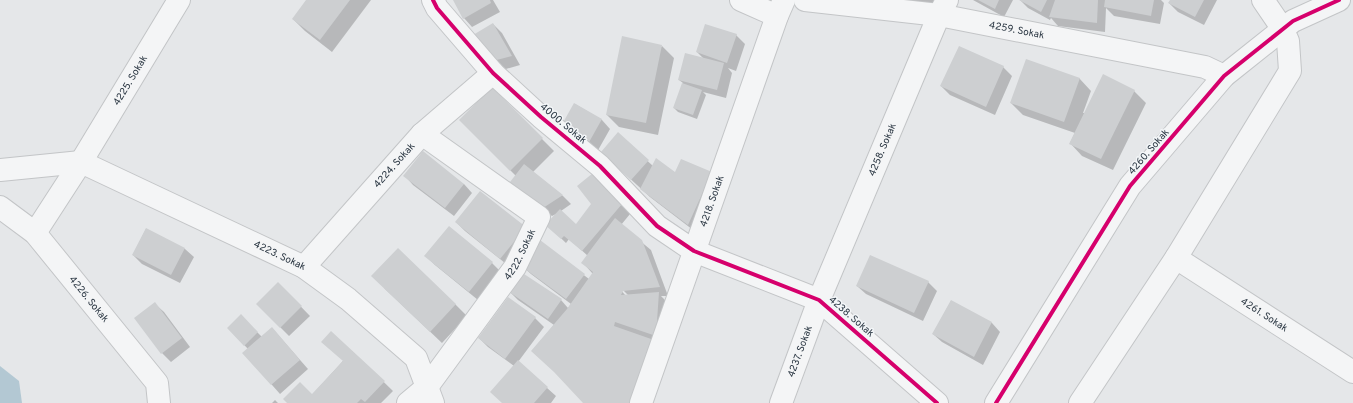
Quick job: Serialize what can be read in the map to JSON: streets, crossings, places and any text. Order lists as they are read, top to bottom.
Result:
{
  "streets": {
    "street": [
      "4259. Sokak",
      "4225. Sokak",
      "4000. Sokak",
      "4258. Sokak",
      "4260. Sokak",
      "4224. Sokak",
      "4218. Sokak",
      "4222. Sokak",
      "4223. Sokak",
      "4226. Sokak",
      "4261. Sokak",
      "4238. Sokak",
      "4237. Sokak"
    ]
  },
  "crossings": [
    ["4259. Sokak", "4258. Sokak"],
    ["4259. Sokak", "4260. Sokak"],
    ["4225. Sokak", "4223. Sokak"],
    ["4225. Sokak", "4226. Sokak"],
    ["4000. Sokak", "4224. Sokak"],
    ["4000. Sokak", "4218. Sokak"],
    ["4000. Sokak", "4238. Sokak"],
    ["4258. Sokak", "4238. Sokak"],
    ["4258. Sokak", "4237. Sokak"],
    ["4224. Sokak", "4222. Sokak"],
    ["4224. Sokak", "4223. Sokak"],
    ["4218. Sokak", "4238. Sokak"],
    ["4222. Sokak", "4223. Sokak"],
    ["4238. Sokak", "4237. Sokak"]
  ]
}
